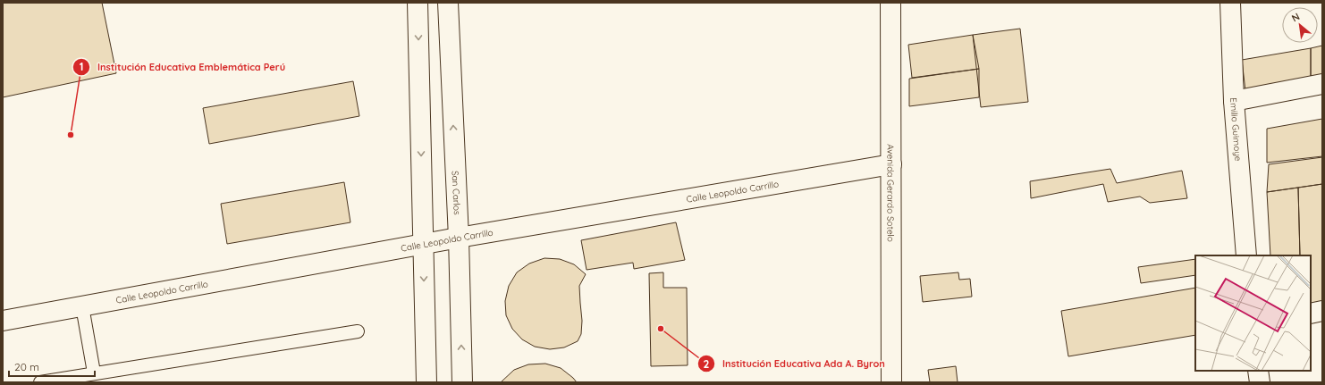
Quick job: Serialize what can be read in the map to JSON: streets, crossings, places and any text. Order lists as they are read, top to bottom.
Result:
{
  "streets": {
    "street": [
      "Emilio Guimoye",
      "Calle Leopoldo Carrillo",
      "San Carlos",
      "Avenida Gerardo Sotelo"
    ]
  },
  "crossings": [
    ["Calle Leopoldo Carrillo", "San Carlos"],
    ["Calle Leopoldo Carrillo", "Avenida Gerardo Sotelo"]
  ],
  "places": ["Institución Educativa Emblemática Perú", "Institución Educativa Ada A. Byron"],
  "scale_bar": "20 m",
  "north": "top left"
}
